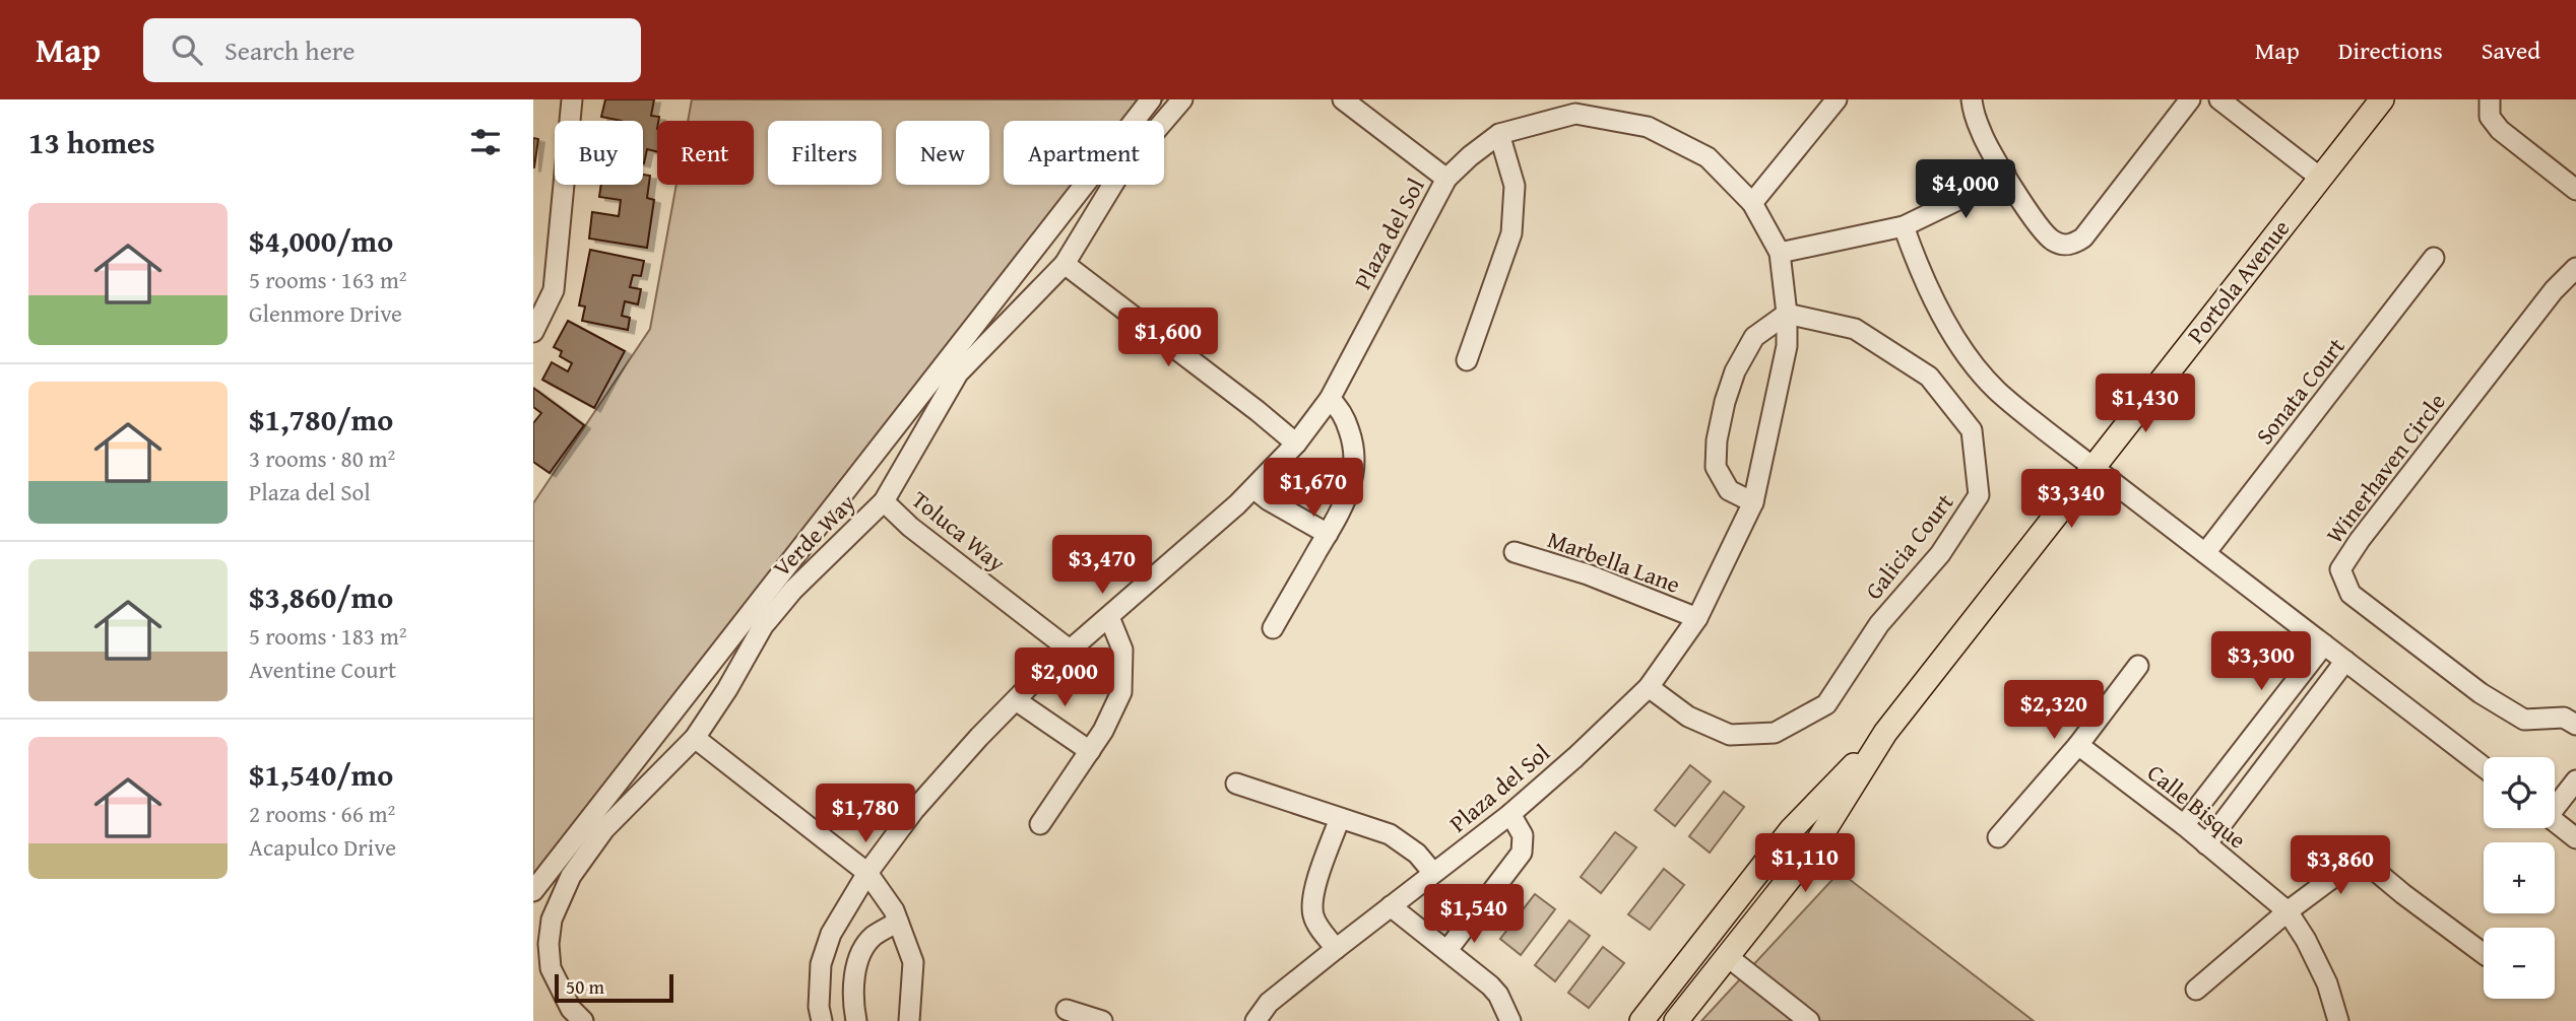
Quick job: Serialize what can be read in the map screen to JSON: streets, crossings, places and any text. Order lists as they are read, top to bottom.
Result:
{
  "streets": {
    "main road": ["Portola Avenue"],
    "street": [
      "Plaza del Sol",
      "Sonata Court",
      "Winerhaven Circle",
      "Toluca Way",
      "Verde Way",
      "Galicia Court",
      "Marbella Lane",
      "Calle Bisque"
    ]
  },
  "crossings": [
    ["Plaza del Sol", "Toluca Way"],
    ["Plaza del Sol", "Galicia Court"],
    ["Plaza del Sol", "Marbella Lane"],
    ["Toluca Way", "Verde Way"]
  ],
  "scale_bar": "50 m",
  "page": {
    "header": "Map",
    "search": "Search here",
    "nav": ["Map", "Directions", "Saved"],
    "heading": "13 homes",
    "chip": [
      "Buy",
      "Rent",
      "Filters",
      "New",
      "Apartment"
    ],
    "price": [
      "$4,000",
      "$1,600",
      "$1,430",
      "$1,670",
      "$3,340",
      "$3,470",
      "$3,300",
      "$2,000",
      "$2,320",
      "$1,780",
      "$1,110",
      "$3,860",
      "$1,540"
    ],
    "list": [
      {
        "name": "$4,000/mo",
        "note": "5 rooms · 163 m² · Glenmore Drive"
      },
      {
        "name": "$1,780/mo",
        "note": "3 rooms · 80 m² · Plaza del Sol"
      },
      {
        "name": "$3,860/mo",
        "note": "5 rooms · 183 m² · Aventine Court"
      },
      {
        "name": "$1,540/mo",
        "note": "2 rooms · 66 m² · Acapulco Drive"
      }
    ],
    "map_buttons": ["+", "−"],
    "scale": "50 m"
  }
}
